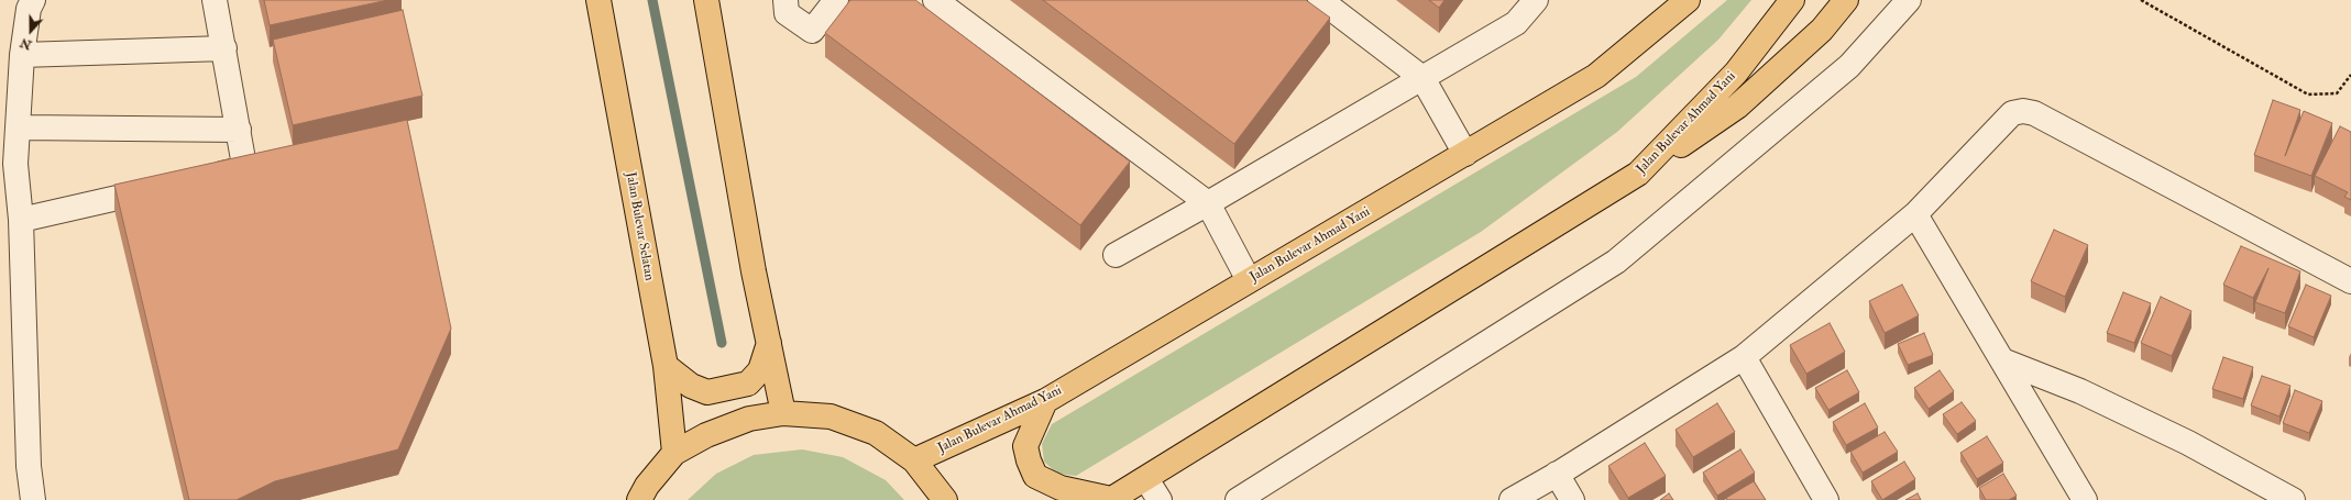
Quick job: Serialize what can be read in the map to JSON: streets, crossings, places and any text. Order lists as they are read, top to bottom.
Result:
{
  "streets": {
    "main road": ["Jalan Bulevar Ahmad Yani", "Jalan Bulevar Selatan"]
  },
  "north": "bottom"
}
